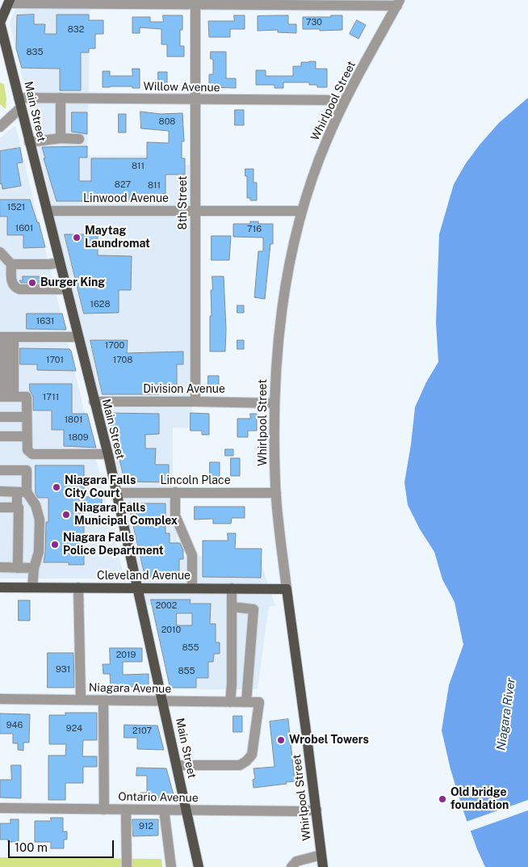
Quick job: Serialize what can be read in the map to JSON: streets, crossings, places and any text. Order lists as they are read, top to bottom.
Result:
{
  "streets": {
    "main road": ["Whirlpool Street", "Main Street", "Cleveland Avenue"],
    "street": [
      "Willow Avenue",
      "Linwood Avenue",
      "8th Street",
      "Division Avenue",
      "Lincoln Place",
      "Niagara Avenue",
      "Ontario Avenue"
    ]
  },
  "crossings": [
    ["Willow Avenue", "Whirlpool Street"],
    ["Willow Avenue", "Main Street"],
    ["Willow Avenue", "8th Street"],
    ["Whirlpool Street", "Linwood Avenue"],
    ["Whirlpool Street", "Division Avenue"],
    ["Whirlpool Street", "Lincoln Place"],
    ["Whirlpool Street", "Cleveland Avenue"],
    ["Whirlpool Street", "Ontario Avenue"],
    ["Main Street", "Linwood Avenue"],
    ["Main Street", "Division Avenue"],
    ["Main Street", "Lincoln Place"],
    ["Main Street", "Cleveland Avenue"],
    ["Main Street", "Niagara Avenue"],
    ["Main Street", "Ontario Avenue"],
    ["Linwood Avenue", "8th Street"],
    ["8th Street", "Division Avenue"]
  ],
  "water": ["Niagara River"],
  "places": [
    "Maytag Laundromat",
    "Burger King",
    "Niagara Falls City Court",
    "Niagara Falls Municipal Complex",
    "Niagara Falls Police Department",
    "Wrobel Towers",
    "Old bridge foundation"
  ],
  "house_numbers": [
    "730",
    "832",
    "835",
    "808",
    "811",
    "827",
    "811",
    "1521",
    "1601",
    "716",
    "1628",
    "1631",
    "1700",
    "1701",
    "1708",
    "1711",
    "1801",
    "1809",
    "2002",
    "2010",
    "855",
    "2019",
    "931",
    "855",
    "946",
    "924",
    "2107",
    "912"
  ],
  "scale_bar": "100 m"
}
